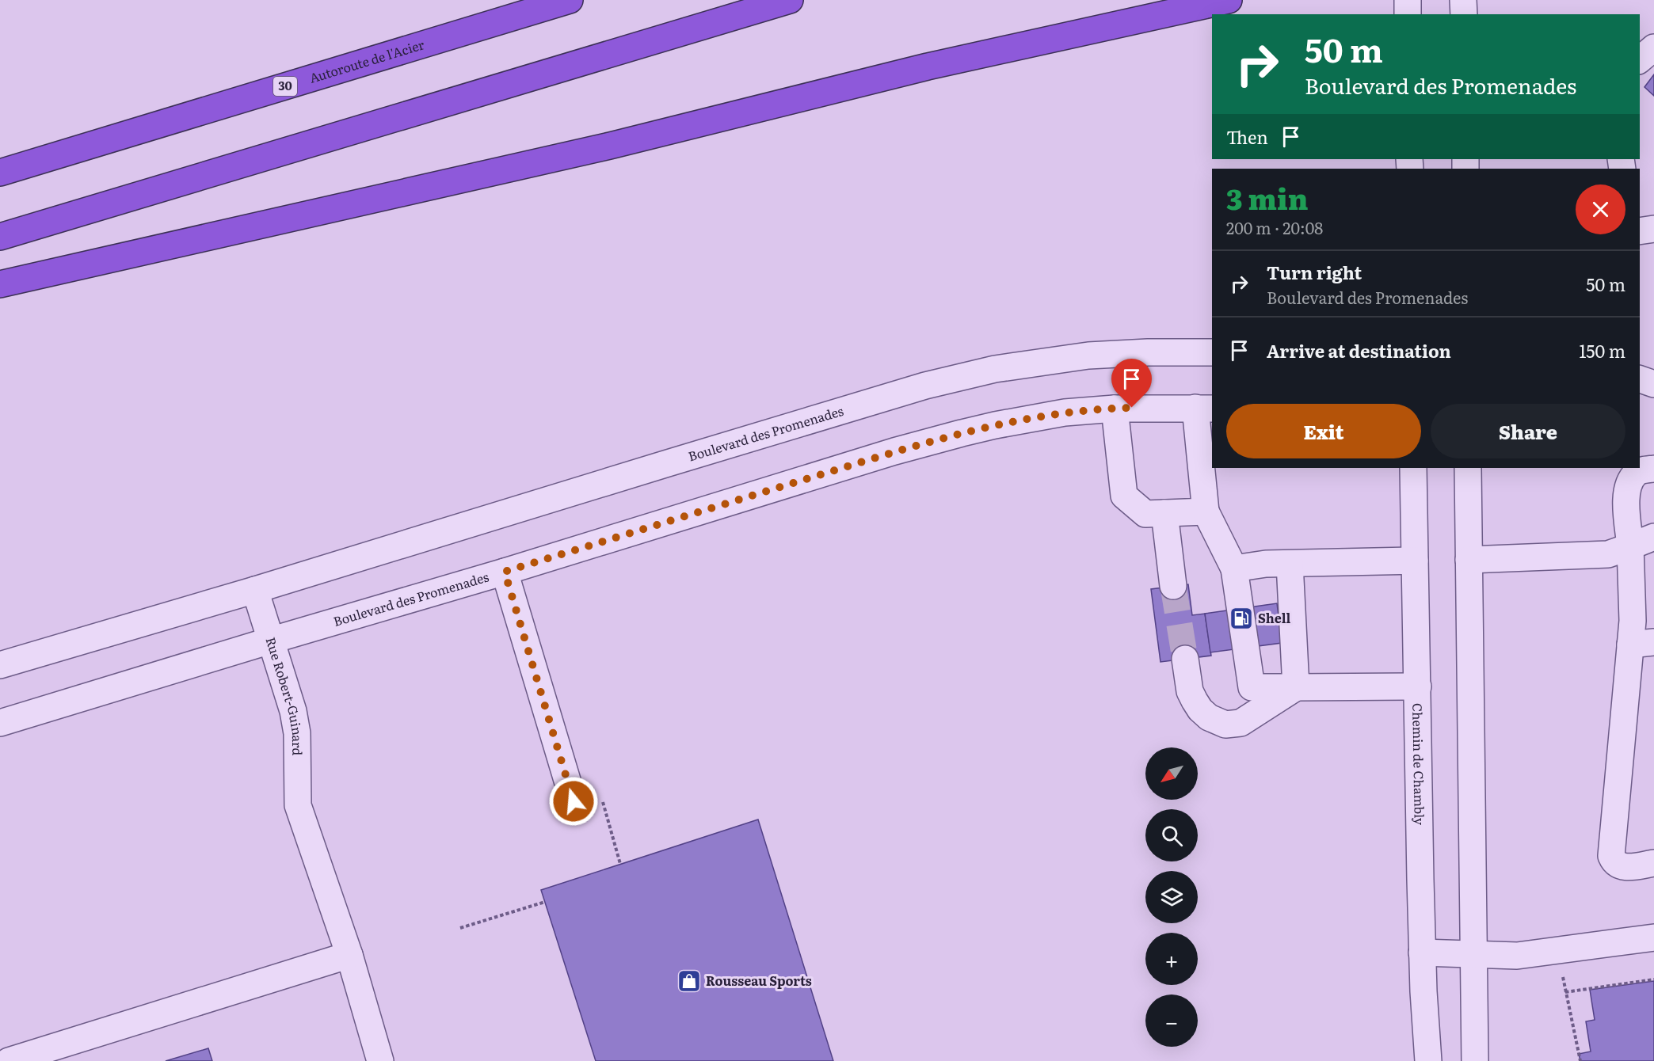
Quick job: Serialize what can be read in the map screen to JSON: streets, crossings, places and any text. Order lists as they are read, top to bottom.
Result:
{
  "streets": {
    "highway": ["Autoroute de l'Acier", "30"],
    "street": ["Boulevard des Promenades", "Rue Robert-Guinard", "Chemin de Chambly"]
  },
  "crossings": [
    ["Boulevard des Promenades", "Rue Robert-Guinard"]
  ],
  "places": {
    "fuel station": ["Shell"],
    "shop": ["Rousseau Sports"]
  },
  "north": "bottom left",
  "page": {
    "turn": ["50 m", "Boulevard des Promenades"],
    "then": "Then",
    "heading": ["3 min", "200 m · 20:08"],
    "list": [
      {
        "name": "Turn right",
        "note": "Boulevard des Promenades",
        "value": "50 m"
      },
      {
        "name": "Arrive at destination",
        "value": "150 m"
      }
    ],
    "buttons": ["Exit", "Share"],
    "map_buttons": ["+", "−"]
  }
}
